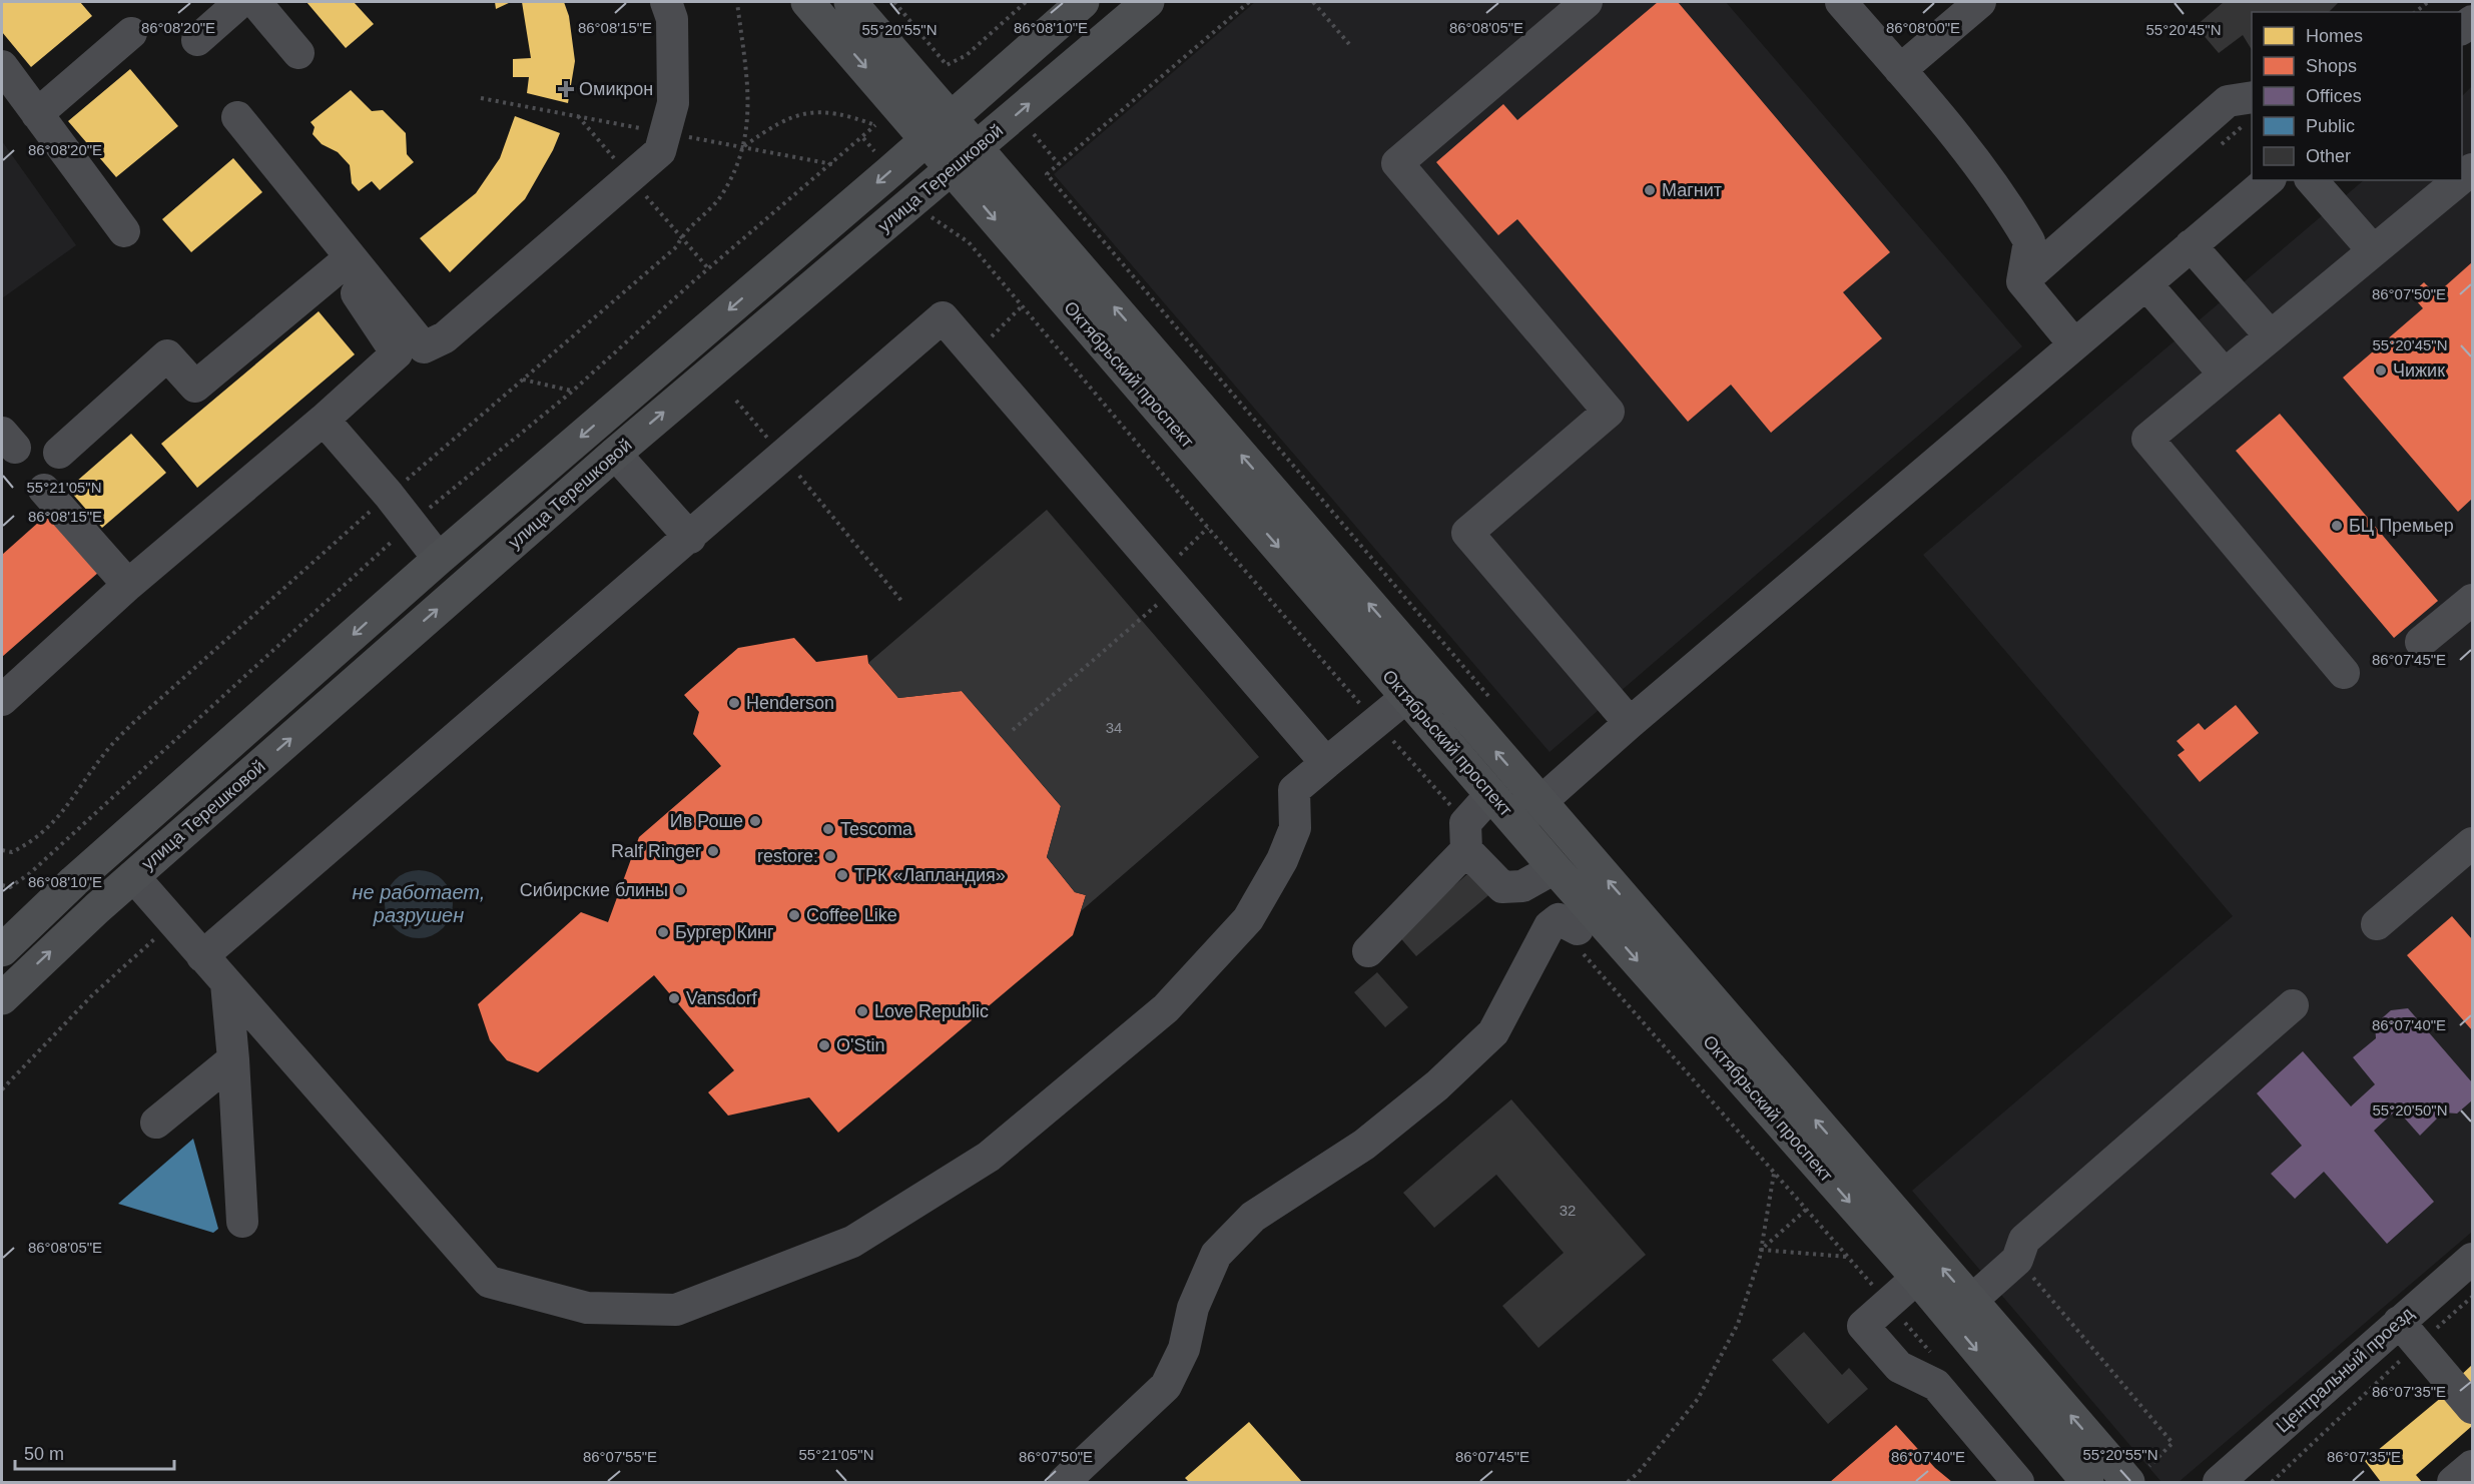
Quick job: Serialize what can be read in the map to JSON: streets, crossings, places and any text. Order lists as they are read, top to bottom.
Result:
{
  "streets": {
    "main road": ["улица Терешковой", "Октябрьский проспект"],
    "street": ["Центральный проезд"]
  },
  "crossings": [
    ["улица Терешковой", "Октябрьский проспект"]
  ],
  "water": ["не работает, разрушен"],
  "places": {
    "health": ["Омикрон"],
    "other": [
      "Магнит",
      "Чижик",
      "БЦ Премьер",
      "Henderson",
      "Ив Роше",
      "Tescoma",
      "Ralf Ringer",
      "restore:",
      "ТРК «Лапландия»",
      "Сибирские блины",
      "Coffee Like",
      "Бургер Кинг",
      "Vansdorf",
      "Love Republic",
      "O'Stin"
    ]
  },
  "house_numbers": ["34", "32"],
  "legend": [
    "Homes",
    "Shops",
    "Offices",
    "Public",
    "Other"
  ],
  "scale_bar": "50 m",
  "coordinates": [
    "86°08'15\"E",
    "86°08'20\"E",
    "86°08'10\"E",
    "86°08'05\"E",
    "86°08'00\"E",
    "55°20'55\"N",
    "55°20'45\"N",
    "86°07'50\"E",
    "55°21'05\"N",
    "86°07'45\"E",
    "86°07'40\"E",
    "55°20'50\"N",
    "86°07'35\"E",
    "86°07'55\"E"
  ]
}
